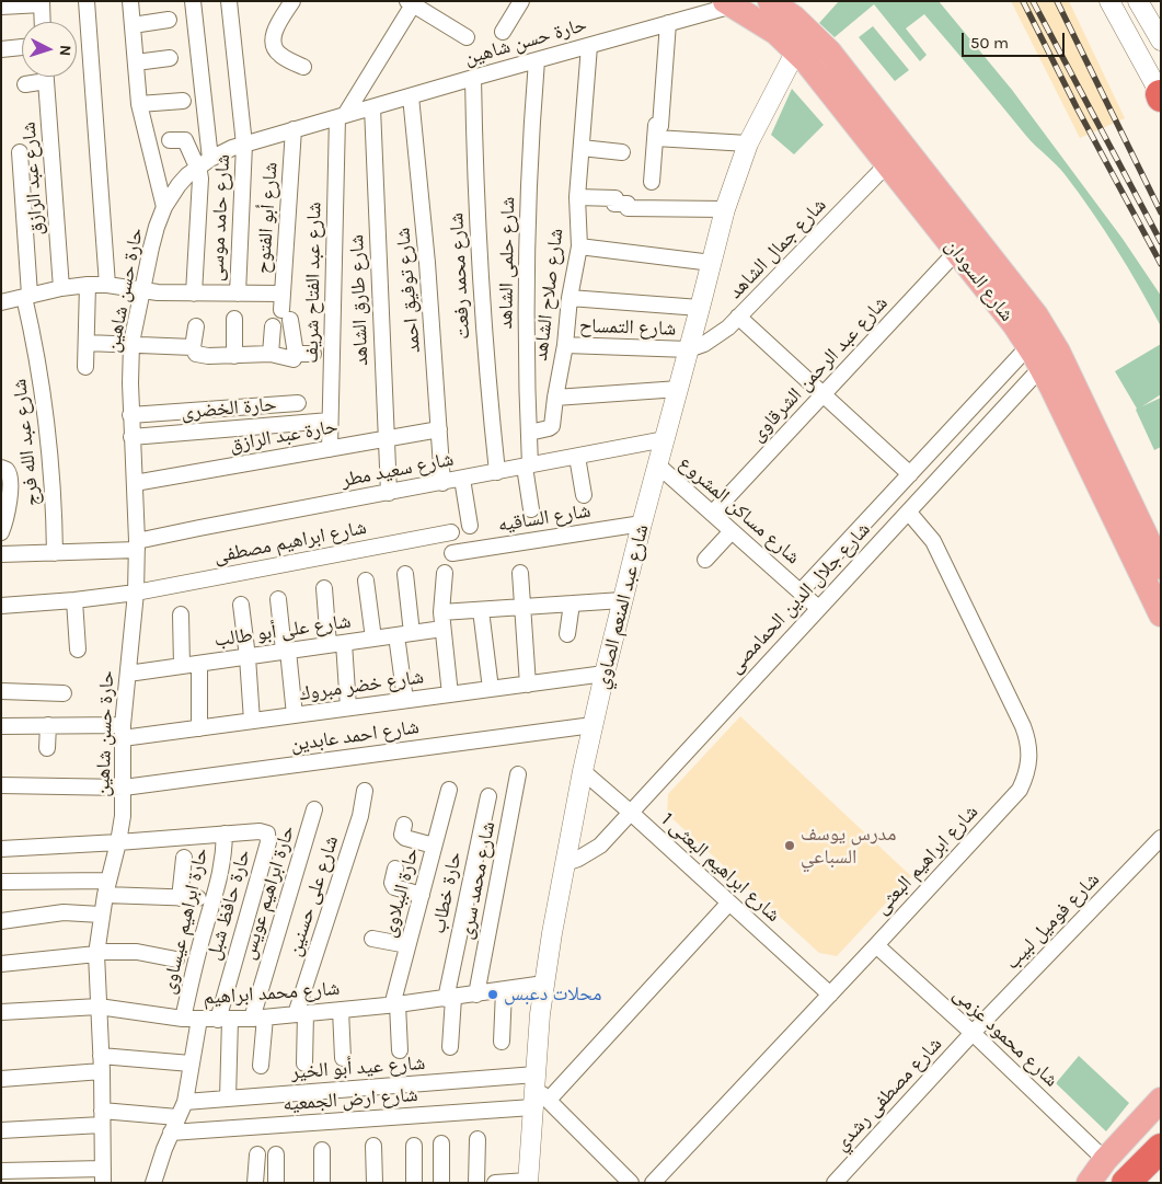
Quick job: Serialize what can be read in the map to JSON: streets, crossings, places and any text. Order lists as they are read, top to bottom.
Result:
{
  "streets": {
    "main road": ["شارع السودان"],
    "street": [
      "حارة حسن شاهين",
      "شارع عبد الرازق",
      "شارع حامد موسى",
      "شارع أبو الفتوح",
      "شارع جمال الشاهد",
      "شارع حلمى الشاهد",
      "شارع محمد رفعت",
      "شارع عبد الفتاح شريف",
      "شارع توفيق احمد",
      "شارع صلاح الشاهد",
      "شارع طارق الشاهد",
      "شارع التمساح",
      "شارع عبد الرحمن الشرقاوى",
      "حارة الخضرى",
      "حارة عبد الرازق",
      "شارع عبد الله فرج",
      "شارع سعيد مطر",
      "شارع مساكن المشروع",
      "شارع الساقيه",
      "شارع ابراهيم مصطفى",
      "شارع جلال الدين الحمامصى",
      "شارع عبد المنعم الصاوي",
      "شارع على أبو طالب",
      "شارع خضر مبروك",
      "شارع احمد عابدين",
      "شارع ابراهيم البعثى",
      "شارع ابراهيم البعثى 1",
      "شارع محمد سرى",
      "حارة ابراهيم عويس",
      "حارة الببلاوى",
      "حارة خطاب",
      "شارع على حسنين",
      "حارة حافظ شبل",
      "حارة ابراهيم عيساوى",
      "شارع فوميل لبيب",
      "شارع محمد ابراهيم",
      "شارع محمود عزمى",
      "شارع عيد أبو الخير",
      "شارع مصطفى رشدي",
      "شارع ارض الجمعيه"
    ]
  },
  "crossings": [
    ["حارة حسن شاهين", "شارع حامد موسى"],
    ["حارة حسن شاهين", "شارع أبو الفتوح"],
    ["حارة حسن شاهين", "شارع حلمى الشاهد"],
    ["حارة حسن شاهين", "شارع محمد رفعت"],
    ["حارة حسن شاهين", "شارع السودان"],
    ["حارة حسن شاهين", "شارع عبد الفتاح شريف"],
    ["حارة حسن شاهين", "شارع توفيق احمد"],
    ["حارة حسن شاهين", "شارع صلاح الشاهد"],
    ["حارة حسن شاهين", "شارع طارق الشاهد"],
    ["حارة حسن شاهين", "حارة الخضرى"],
    ["حارة حسن شاهين", "حارة عبد الرازق"],
    ["حارة حسن شاهين", "شارع سعيد مطر"],
    ["حارة حسن شاهين", "شارع ابراهيم مصطفى"],
    ["حارة حسن شاهين", "شارع على أبو طالب"],
    ["حارة حسن شاهين", "شارع خضر مبروك"],
    ["حارة حسن شاهين", "شارع احمد عابدين"],
    ["حارة حسن شاهين", "شارع محمد ابراهيم"],
    ["شارع جمال الشاهد", "شارع السودان"],
    ["شارع جمال الشاهد", "شارع التمساح"],
    ["شارع جمال الشاهد", "شارع عبد المنعم الصاوي"],
    ["شارع حلمى الشاهد", "شارع صلاح الشاهد"],
    ["شارع حلمى الشاهد", "شارع سعيد مطر"],
    ["شارع محمد رفعت", "شارع سعيد مطر"],
    ["شارع السودان", "شارع عبد الرحمن الشرقاوى"],
    ["شارع السودان", "شارع جلال الدين الحمامصى"],
    ["شارع السودان", "شارع عبد المنعم الصاوي"],
    ["شارع عبد الفتاح شريف", "حارة الخضرى"],
    ["شارع عبد الفتاح شريف", "حارة عبد الرازق"],
    ["شارع توفيق احمد", "حارة عبد الرازق"],
    ["شارع توفيق احمد", "شارع سعيد مطر"],
    ["شارع صلاح الشاهد", "شارع التمساح"],
    ["شارع طارق الشاهد", "حارة عبد الرازق"],
    ["شارع طارق الشاهد", "شارع سعيد مطر"],
    ["شارع التمساح", "شارع عبد المنعم الصاوي"],
    ["شارع عبد الرحمن الشرقاوى", "شارع مساكن المشروع"],
    ["شارع عبد الله فرج", "شارع سعيد مطر"],
    ["شارع سعيد مطر", "شارع عبد المنعم الصاوي"],
    ["شارع مساكن المشروع", "شارع جلال الدين الحمامصى"],
    ["شارع مساكن المشروع", "شارع عبد المنعم الصاوي"],
    ["شارع الساقيه", "شارع عبد المنعم الصاوي"],
    ["شارع جلال الدين الحمامصى", "شارع عبد المنعم الصاوي"],
    ["شارع جلال الدين الحمامصى", "شارع ابراهيم البعثى"],
    ["شارع جلال الدين الحمامصى", "شارع ابراهيم البعثى 1"],
    ["شارع عبد المنعم الصاوي", "شارع خضر مبروك"],
    ["شارع عبد المنعم الصاوي", "شارع احمد عابدين"],
    ["شارع عبد المنعم الصاوي", "شارع ابراهيم البعثى 1"],
    ["شارع عبد المنعم الصاوي", "شارع محمد ابراهيم"],
    ["شارع عبد المنعم الصاوي", "شارع عيد أبو الخير"],
    ["شارع عبد المنعم الصاوي", "شارع ارض الجمعيه"],
    ["شارع ابراهيم البعثى", "شارع ابراهيم البعثى 1"],
    ["شارع ابراهيم البعثى", "شارع محمود عزمى"],
    ["شارع محمد سرى", "شارع محمد ابراهيم"],
    ["حارة ابراهيم عويس", "شارع محمد ابراهيم"],
    ["حارة الببلاوى", "شارع محمد ابراهيم"],
    ["حارة خطاب", "شارع محمد ابراهيم"],
    ["شارع على حسنين", "شارع محمد ابراهيم"],
    ["حارة حافظ شبل", "حارة ابراهيم عيساوى"],
    ["حارة حافظ شبل", "شارع محمد ابراهيم"],
    ["حارة حافظ شبل", "شارع عيد أبو الخير"],
    ["حارة ابراهيم عيساوى", "شارع محمد ابراهيم"],
    ["شارع فوميل لبيب", "شارع محمود عزمى"],
    ["شارع فوميل لبيب", "شارع مصطفى رشدي"],
    ["شارع محمود عزمى", "شارع مصطفى رشدي"],
    ["شارع عيد أبو الخير", "شارع ارض الجمعيه"]
  ],
  "places": ["مدرس يوسف السباعي", "محلات دعبس"],
  "scale_bar": "50 m",
  "north": "right"
}
